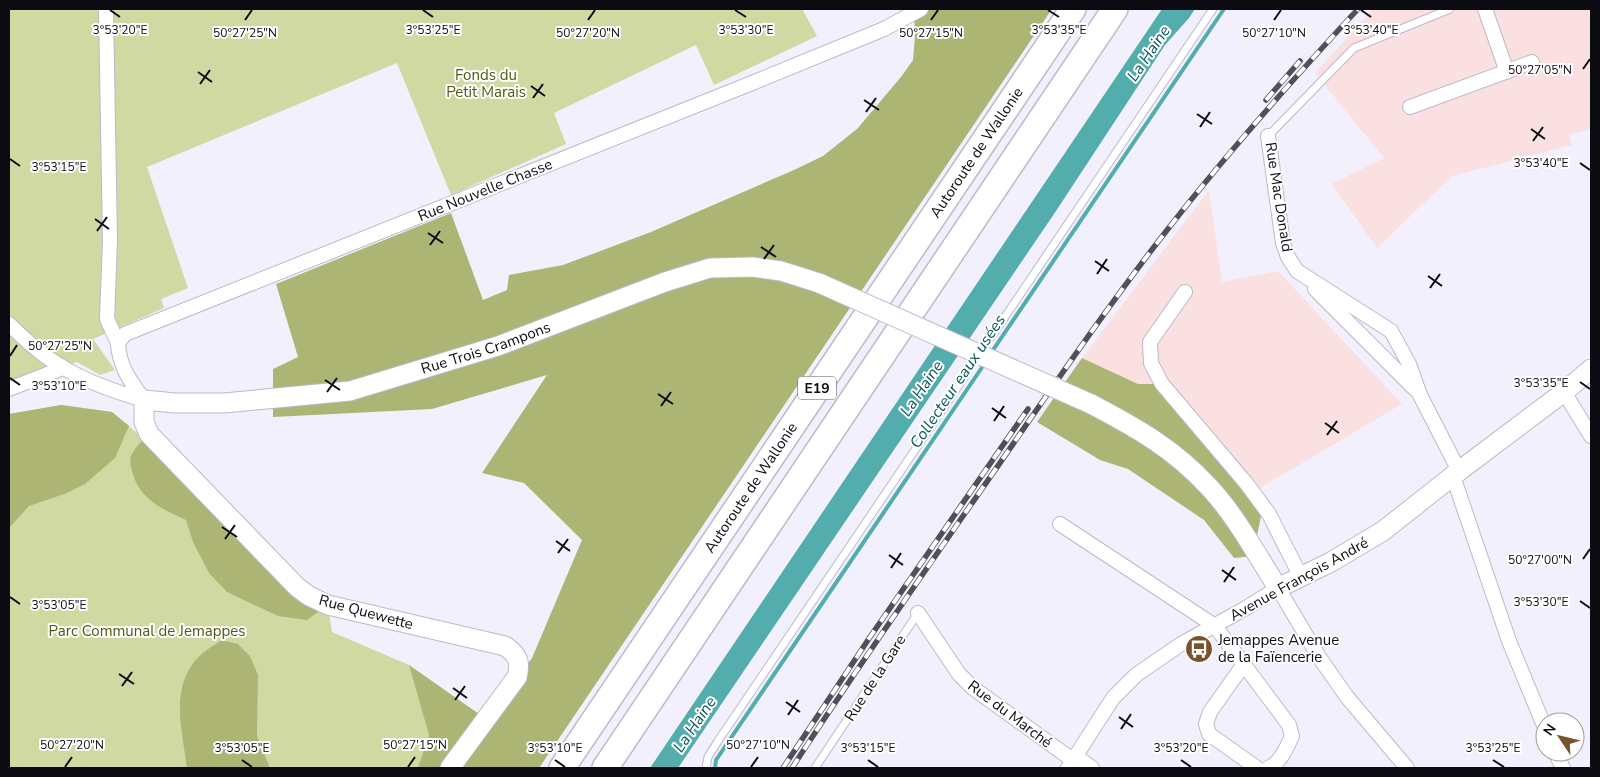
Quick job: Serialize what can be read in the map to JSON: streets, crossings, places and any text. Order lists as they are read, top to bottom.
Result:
{
  "streets": {
    "highway": ["Autoroute de Wallonie", "E19"],
    "street": [
      "Rue Nouvelle Chasse",
      "Rue Mac Donald",
      "Rue Trois Crampons",
      "Avenue François André",
      "Rue Quewette",
      "Rue du Marché"
    ],
    "lane": ["Rue de la Gare"]
  },
  "crossings": [
    ["Rue Mac Donald", "Avenue François André"],
    ["Rue Trois Crampons", "Avenue François André"],
    ["Rue Trois Crampons", "Rue Quewette"],
    ["Avenue François André", "Rue du Marché"],
    ["Rue de la Gare", "Rue du Marché"]
  ],
  "water": ["La Haine", "Collecteur eaux usées"],
  "parks": ["Fonds du Petit Marais", "Parc Communal de Jemappes"],
  "places": {
    "bus stop": ["Jemappes Avenue de la Faïencerie"]
  },
  "north": "top left",
  "coordinates": [
    "3°53'20\"E",
    "3°53'25\"E",
    "3°53'30\"E",
    "3°53'35\"E",
    "3°53'40\"E",
    "50°27'25\"N",
    "50°27'20\"N",
    "50°27'15\"N",
    "50°27'10\"N",
    "50°27'05\"N",
    "3°53'15\"E",
    "3°53'10\"E",
    "50°27'00\"N",
    "3°53'05\"E"
  ]
}
